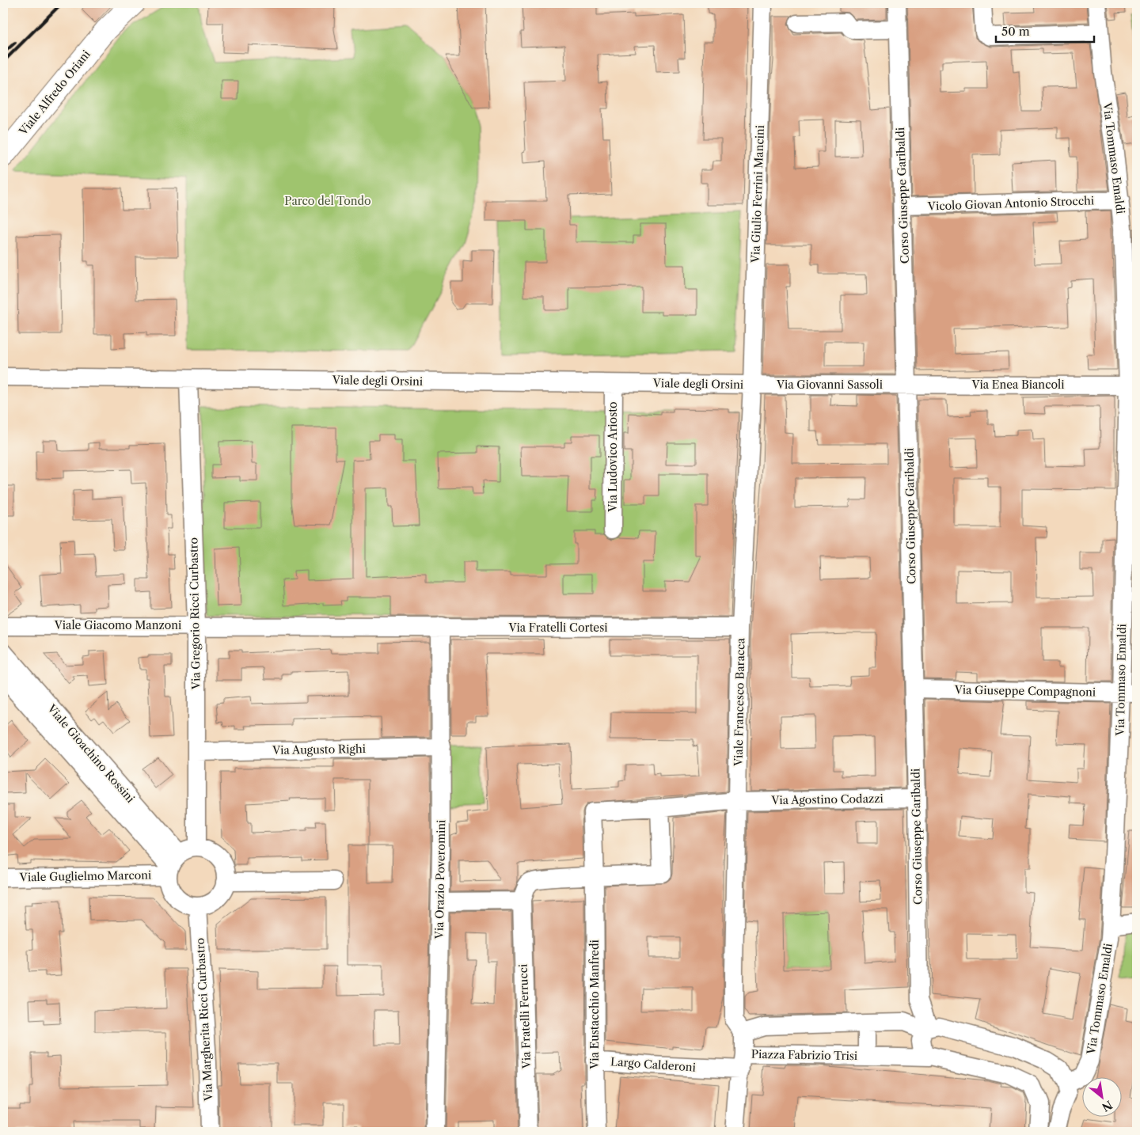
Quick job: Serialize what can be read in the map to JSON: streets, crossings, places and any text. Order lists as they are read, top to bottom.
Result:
{
  "streets": {
    "main road": ["Viale Alfredo Oriani"],
    "street": [
      "Via Tommaso Emaldi",
      "Via Giulio Ferrini Mancini",
      "Corso Giuseppe Garibaldi",
      "Vicolo Giovan Antonio Strocchi",
      "Viale degli Orsini",
      "Via Giovanni Sassoli",
      "Via Enea Biancoli",
      "Via Ludovico Ariosto",
      "Via Gregorio Ricci Curbastro",
      "Viale Giacomo Manzoni",
      "Via Fratelli Cortesi",
      "Via Giuseppe Compagnoni",
      "Viale Francesco Baracca",
      "Via Augusto Righi",
      "Viale Gioachino Rossini",
      "Via Agostino Codazzi",
      "Viale Guglielmo Marconi",
      "Via Orazio Poveromini",
      "Via Eustacchio Manfredi",
      "Via Fratelli Ferrucci",
      "Via Margherita Ricci Curbastro",
      "Piazza Fabrizio Trisi",
      "Largo Calderoni"
    ]
  },
  "crossings": [
    ["Via Tommaso Emaldi", "Vicolo Giovan Antonio Strocchi"],
    ["Via Tommaso Emaldi", "Via Enea Biancoli"],
    ["Via Tommaso Emaldi", "Via Giuseppe Compagnoni"],
    ["Via Giulio Ferrini Mancini", "Viale degli Orsini"],
    ["Via Giulio Ferrini Mancini", "Via Giovanni Sassoli"],
    ["Via Giulio Ferrini Mancini", "Viale Francesco Baracca"],
    ["Corso Giuseppe Garibaldi", "Vicolo Giovan Antonio Strocchi"],
    ["Corso Giuseppe Garibaldi", "Via Giovanni Sassoli"],
    ["Corso Giuseppe Garibaldi", "Via Enea Biancoli"],
    ["Corso Giuseppe Garibaldi", "Via Giuseppe Compagnoni"],
    ["Corso Giuseppe Garibaldi", "Via Agostino Codazzi"],
    ["Viale degli Orsini", "Via Giovanni Sassoli"],
    ["Viale degli Orsini", "Via Ludovico Ariosto"],
    ["Viale degli Orsini", "Via Gregorio Ricci Curbastro"],
    ["Viale degli Orsini", "Viale Francesco Baracca"],
    ["Via Giovanni Sassoli", "Via Enea Biancoli"],
    ["Via Giovanni Sassoli", "Viale Francesco Baracca"],
    ["Via Gregorio Ricci Curbastro", "Viale Giacomo Manzoni"],
    ["Via Gregorio Ricci Curbastro", "Via Augusto Righi"],
    ["Via Gregorio Ricci Curbastro", "Viale Gioachino Rossini"],
    ["Via Gregorio Ricci Curbastro", "Viale Guglielmo Marconi"],
    ["Via Gregorio Ricci Curbastro", "Via Margherita Ricci Curbastro"],
    ["Viale Giacomo Manzoni", "Via Fratelli Cortesi"],
    ["Via Fratelli Cortesi", "Viale Francesco Baracca"],
    ["Via Fratelli Cortesi", "Via Orazio Poveromini"],
    ["Viale Francesco Baracca", "Via Agostino Codazzi"],
    ["Viale Francesco Baracca", "Piazza Fabrizio Trisi"],
    ["Viale Francesco Baracca", "Largo Calderoni"],
    ["Via Augusto Righi", "Via Orazio Poveromini"],
    ["Viale Gioachino Rossini", "Viale Guglielmo Marconi"],
    ["Viale Gioachino Rossini", "Via Margherita Ricci Curbastro"],
    ["Via Agostino Codazzi", "Via Eustacchio Manfredi"],
    ["Viale Guglielmo Marconi", "Via Margherita Ricci Curbastro"],
    ["Via Eustacchio Manfredi", "Largo Calderoni"],
    ["Piazza Fabrizio Trisi", "Largo Calderoni"]
  ],
  "parks": ["Parco del Tondo"],
  "scale_bar": "50 m",
  "north": "bottom right"
}
